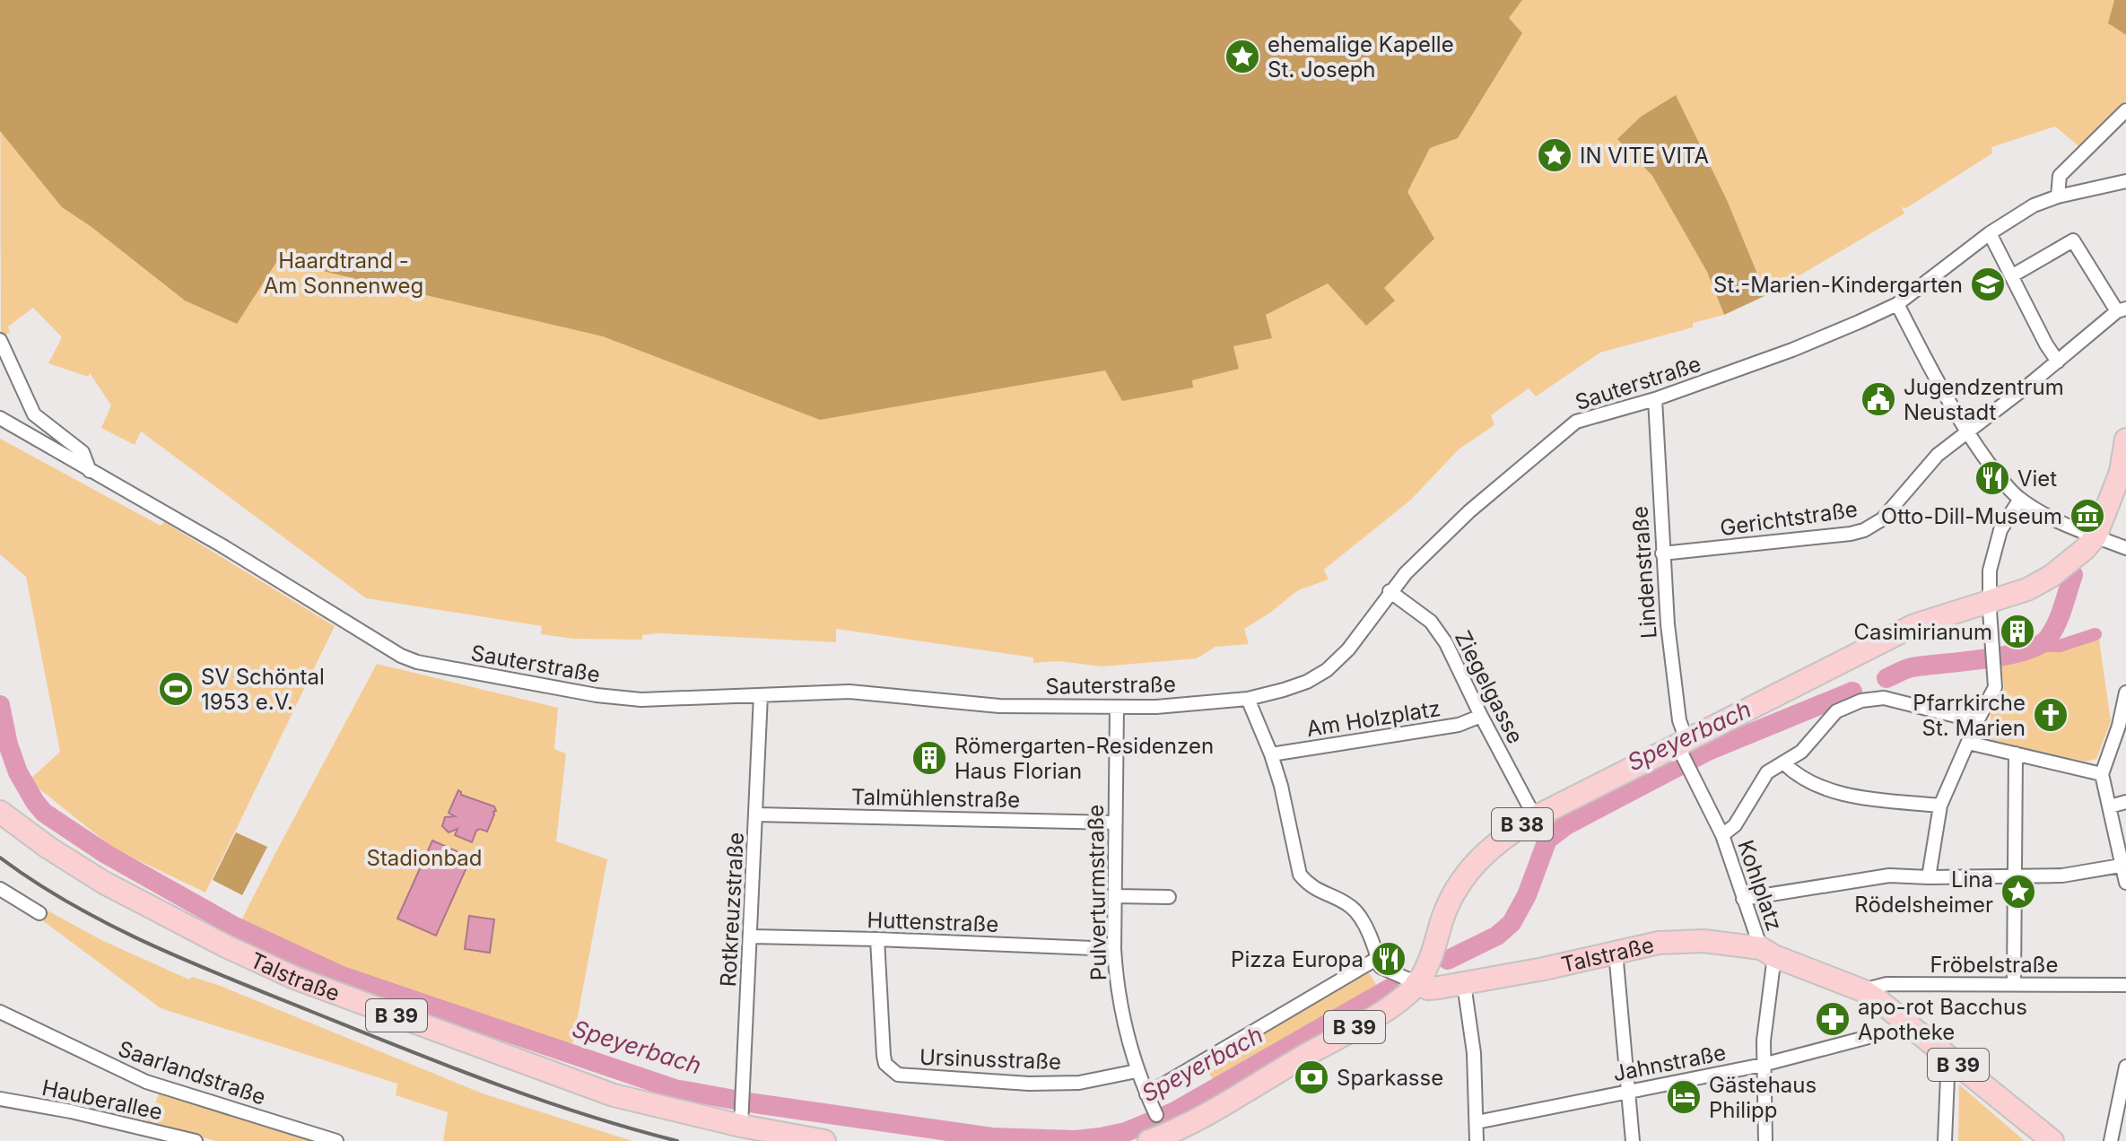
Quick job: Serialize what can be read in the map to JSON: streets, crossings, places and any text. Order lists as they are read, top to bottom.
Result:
{
  "streets": {
    "main road": ["B 38", "Talstraße", "B 39"],
    "street": [
      "Sauterstraße",
      "Gerichtstraße",
      "Lindenstraße",
      "Ziegelgasse",
      "Am Holzplatz",
      "Talmühlenstraße",
      "Kohlplatz",
      "Pulverturmstraße",
      "Rotkreuzstraße",
      "Huttenstraße",
      "Fröbelstraße",
      "Ursinusstraße",
      "Jahnstraße",
      "Saarlandstraße",
      "Hauberallee"
    ]
  },
  "crossings": [
    ["Sauterstraße", "Lindenstraße"],
    ["Sauterstraße", "Ziegelgasse"],
    ["Sauterstraße", "Pulverturmstraße"],
    ["Sauterstraße", "Rotkreuzstraße"],
    ["Gerichtstraße", "Lindenstraße"],
    ["Lindenstraße", "B 38"],
    ["Lindenstraße", "Kohlplatz"],
    ["Ziegelgasse", "Am Holzplatz"],
    ["Ziegelgasse", "B 38"],
    ["Talmühlenstraße", "Pulverturmstraße"],
    ["Talmühlenstraße", "Rotkreuzstraße"],
    ["B 38", "Kohlplatz"],
    ["Kohlplatz", "Talstraße"],
    ["Pulverturmstraße", "Huttenstraße"],
    ["Pulverturmstraße", "Ursinusstraße"],
    ["Rotkreuzstraße", "Huttenstraße"],
    ["Rotkreuzstraße", "Talstraße"],
    ["Huttenstraße", "Ursinusstraße"],
    ["Talstraße", "Fröbelstraße"],
    ["Talstraße", "B 39"]
  ],
  "water": ["Speyerbach"],
  "parks": ["Haardtrand - Am Sonnenweg", "Stadionbad"],
  "places": {
    "place": ["ehemalige Kapelle St. Joseph", "IN VITE VITA", "Lina Rödelsheimer"],
    "school or university": ["St.-Marien-Kindergarten"],
    "public building": ["Jugendzentrum Neustadt"],
    "restaurant": ["Viet", "Pizza Europa"],
    "museum": ["Otto-Dill-Museum"],
    "building": ["Casimirianum", "Römergarten-Residenzen Haus Florian"],
    "sports": ["SV Schöntal 1953 e.V."],
    "church": ["Pfarrkirche St. Marien"],
    "pharmacy": ["apo-rot Bacchus Apotheke"],
    "bank": ["Sparkasse"],
    "hotel": ["Gästehaus Philipp"]
  }
}
